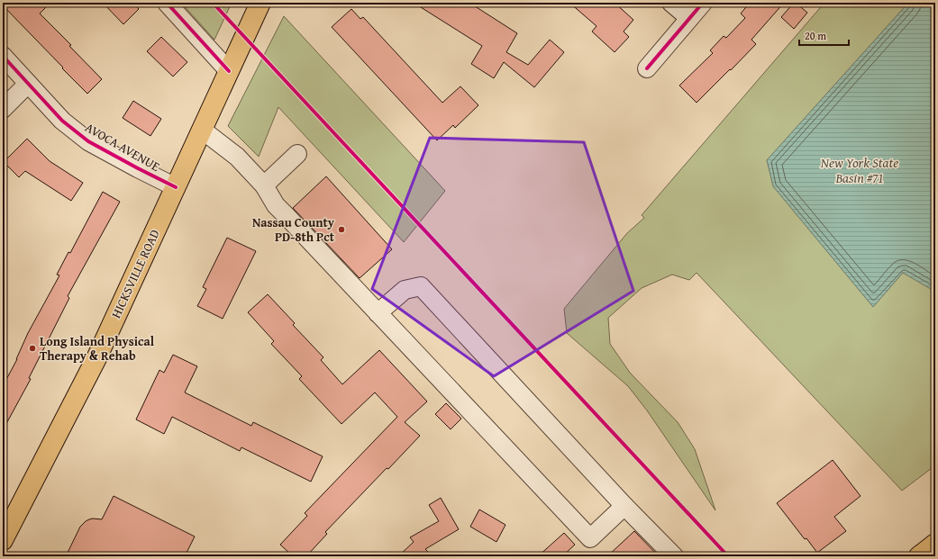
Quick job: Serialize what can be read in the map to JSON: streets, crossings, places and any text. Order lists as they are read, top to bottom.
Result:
{
  "streets": {
    "main road": ["HICKSVILLE ROAD"],
    "street": ["AVOCA AVENUE"]
  },
  "crossings": [
    ["AVOCA AVENUE", "HICKSVILLE ROAD"]
  ],
  "water": ["New York State Basin #71"],
  "places": ["Nassau County PD-8th Pct", "Long Island Physical Therapy & Rehab"],
  "scale_bar": "20 m"
}
